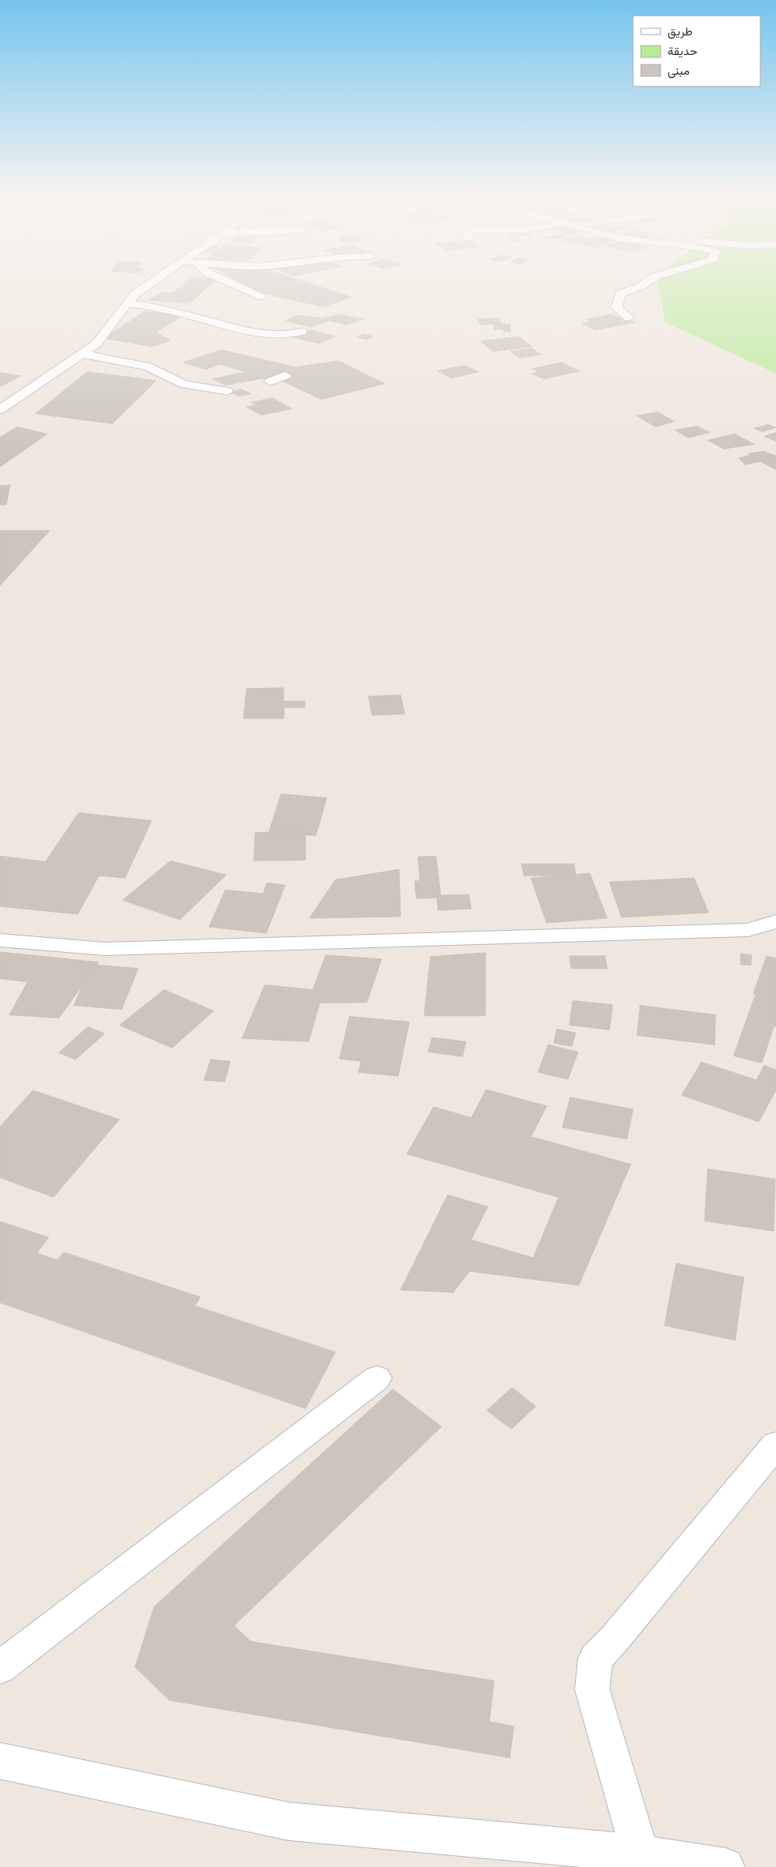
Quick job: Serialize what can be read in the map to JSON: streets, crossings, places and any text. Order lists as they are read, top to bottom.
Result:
{
  "legend": ["طريق", "حديقة", "مبنى"]
}
